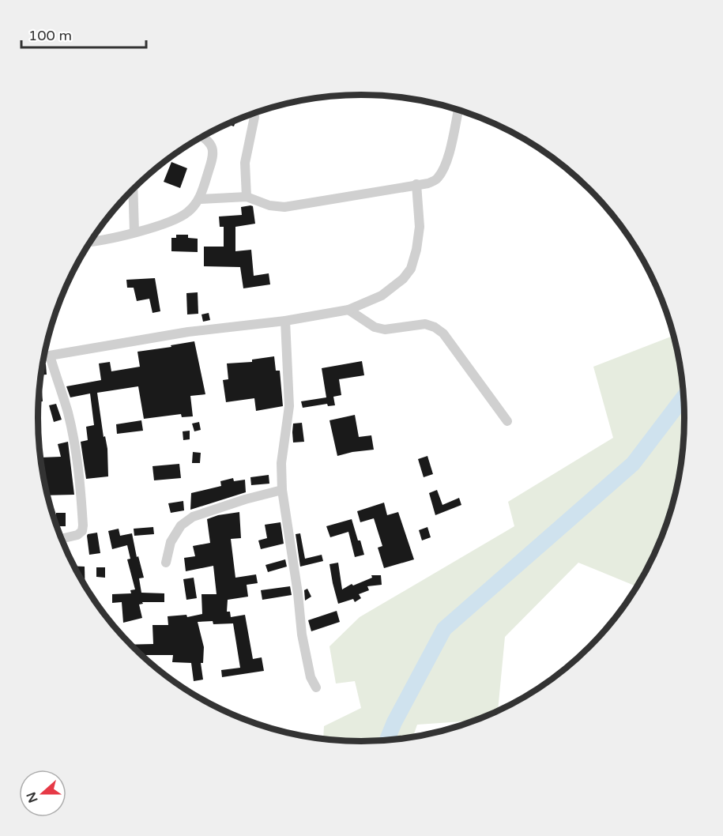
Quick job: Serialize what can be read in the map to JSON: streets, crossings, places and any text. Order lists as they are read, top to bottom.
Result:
{
  "scale_bar": "100 m",
  "north": "left"
}
